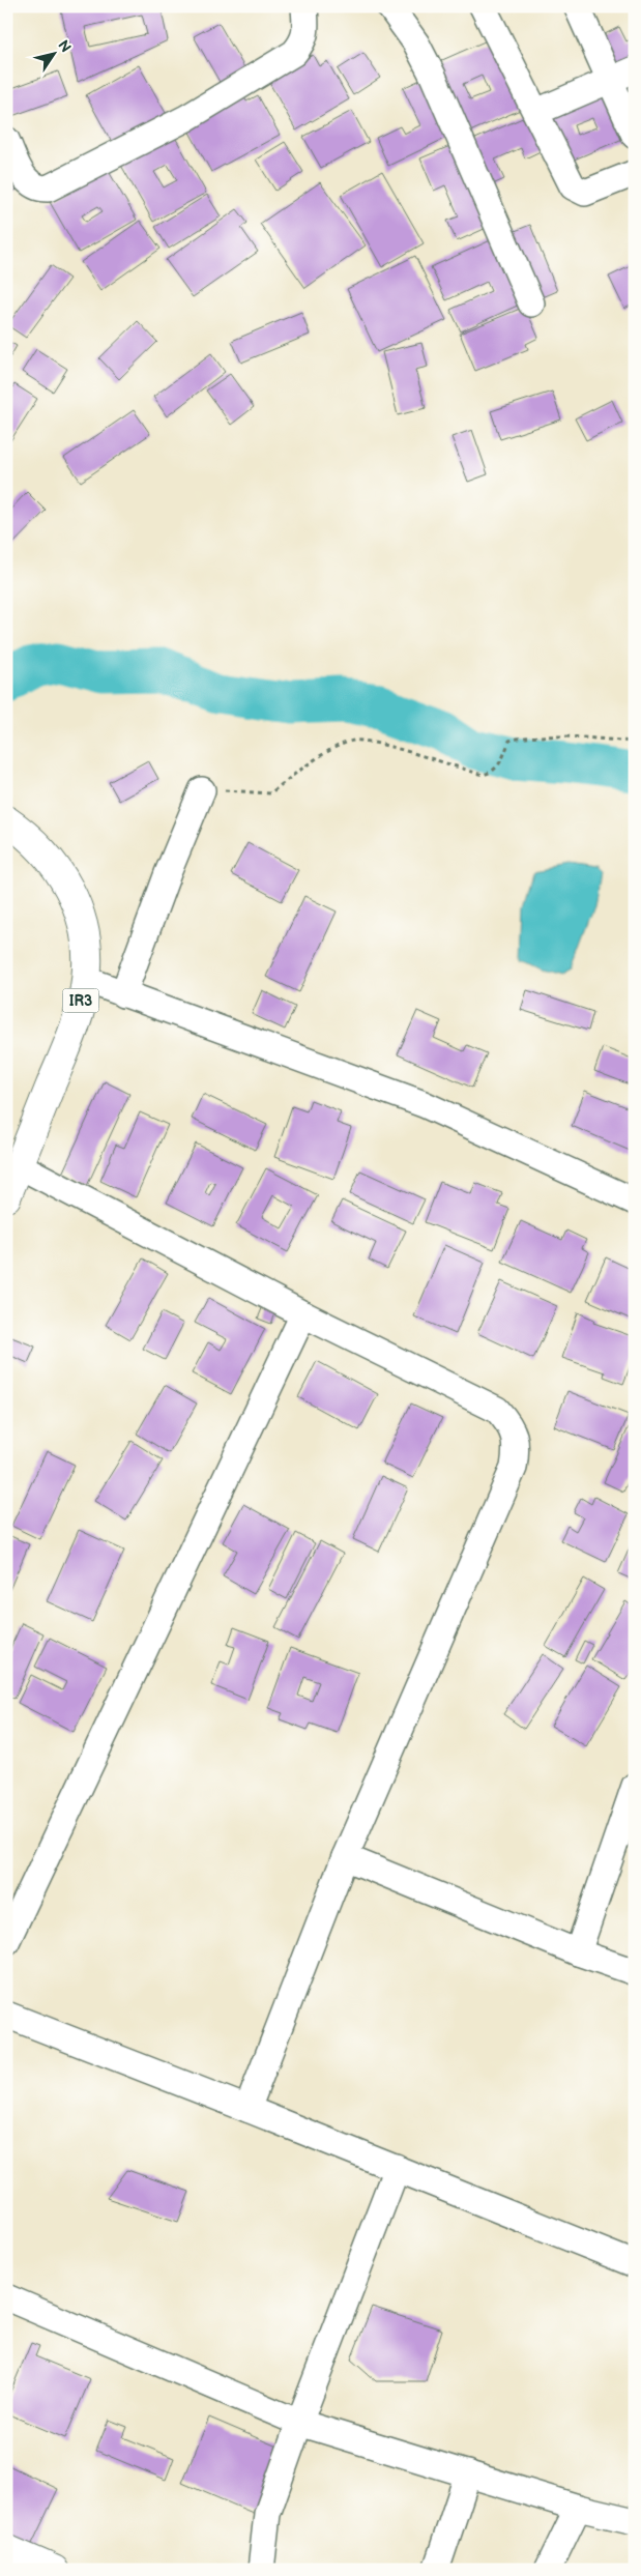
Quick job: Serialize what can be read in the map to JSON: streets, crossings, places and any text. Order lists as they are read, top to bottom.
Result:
{
  "streets": {
    "main road": ["IR3"]
  },
  "north": "top right"
}
